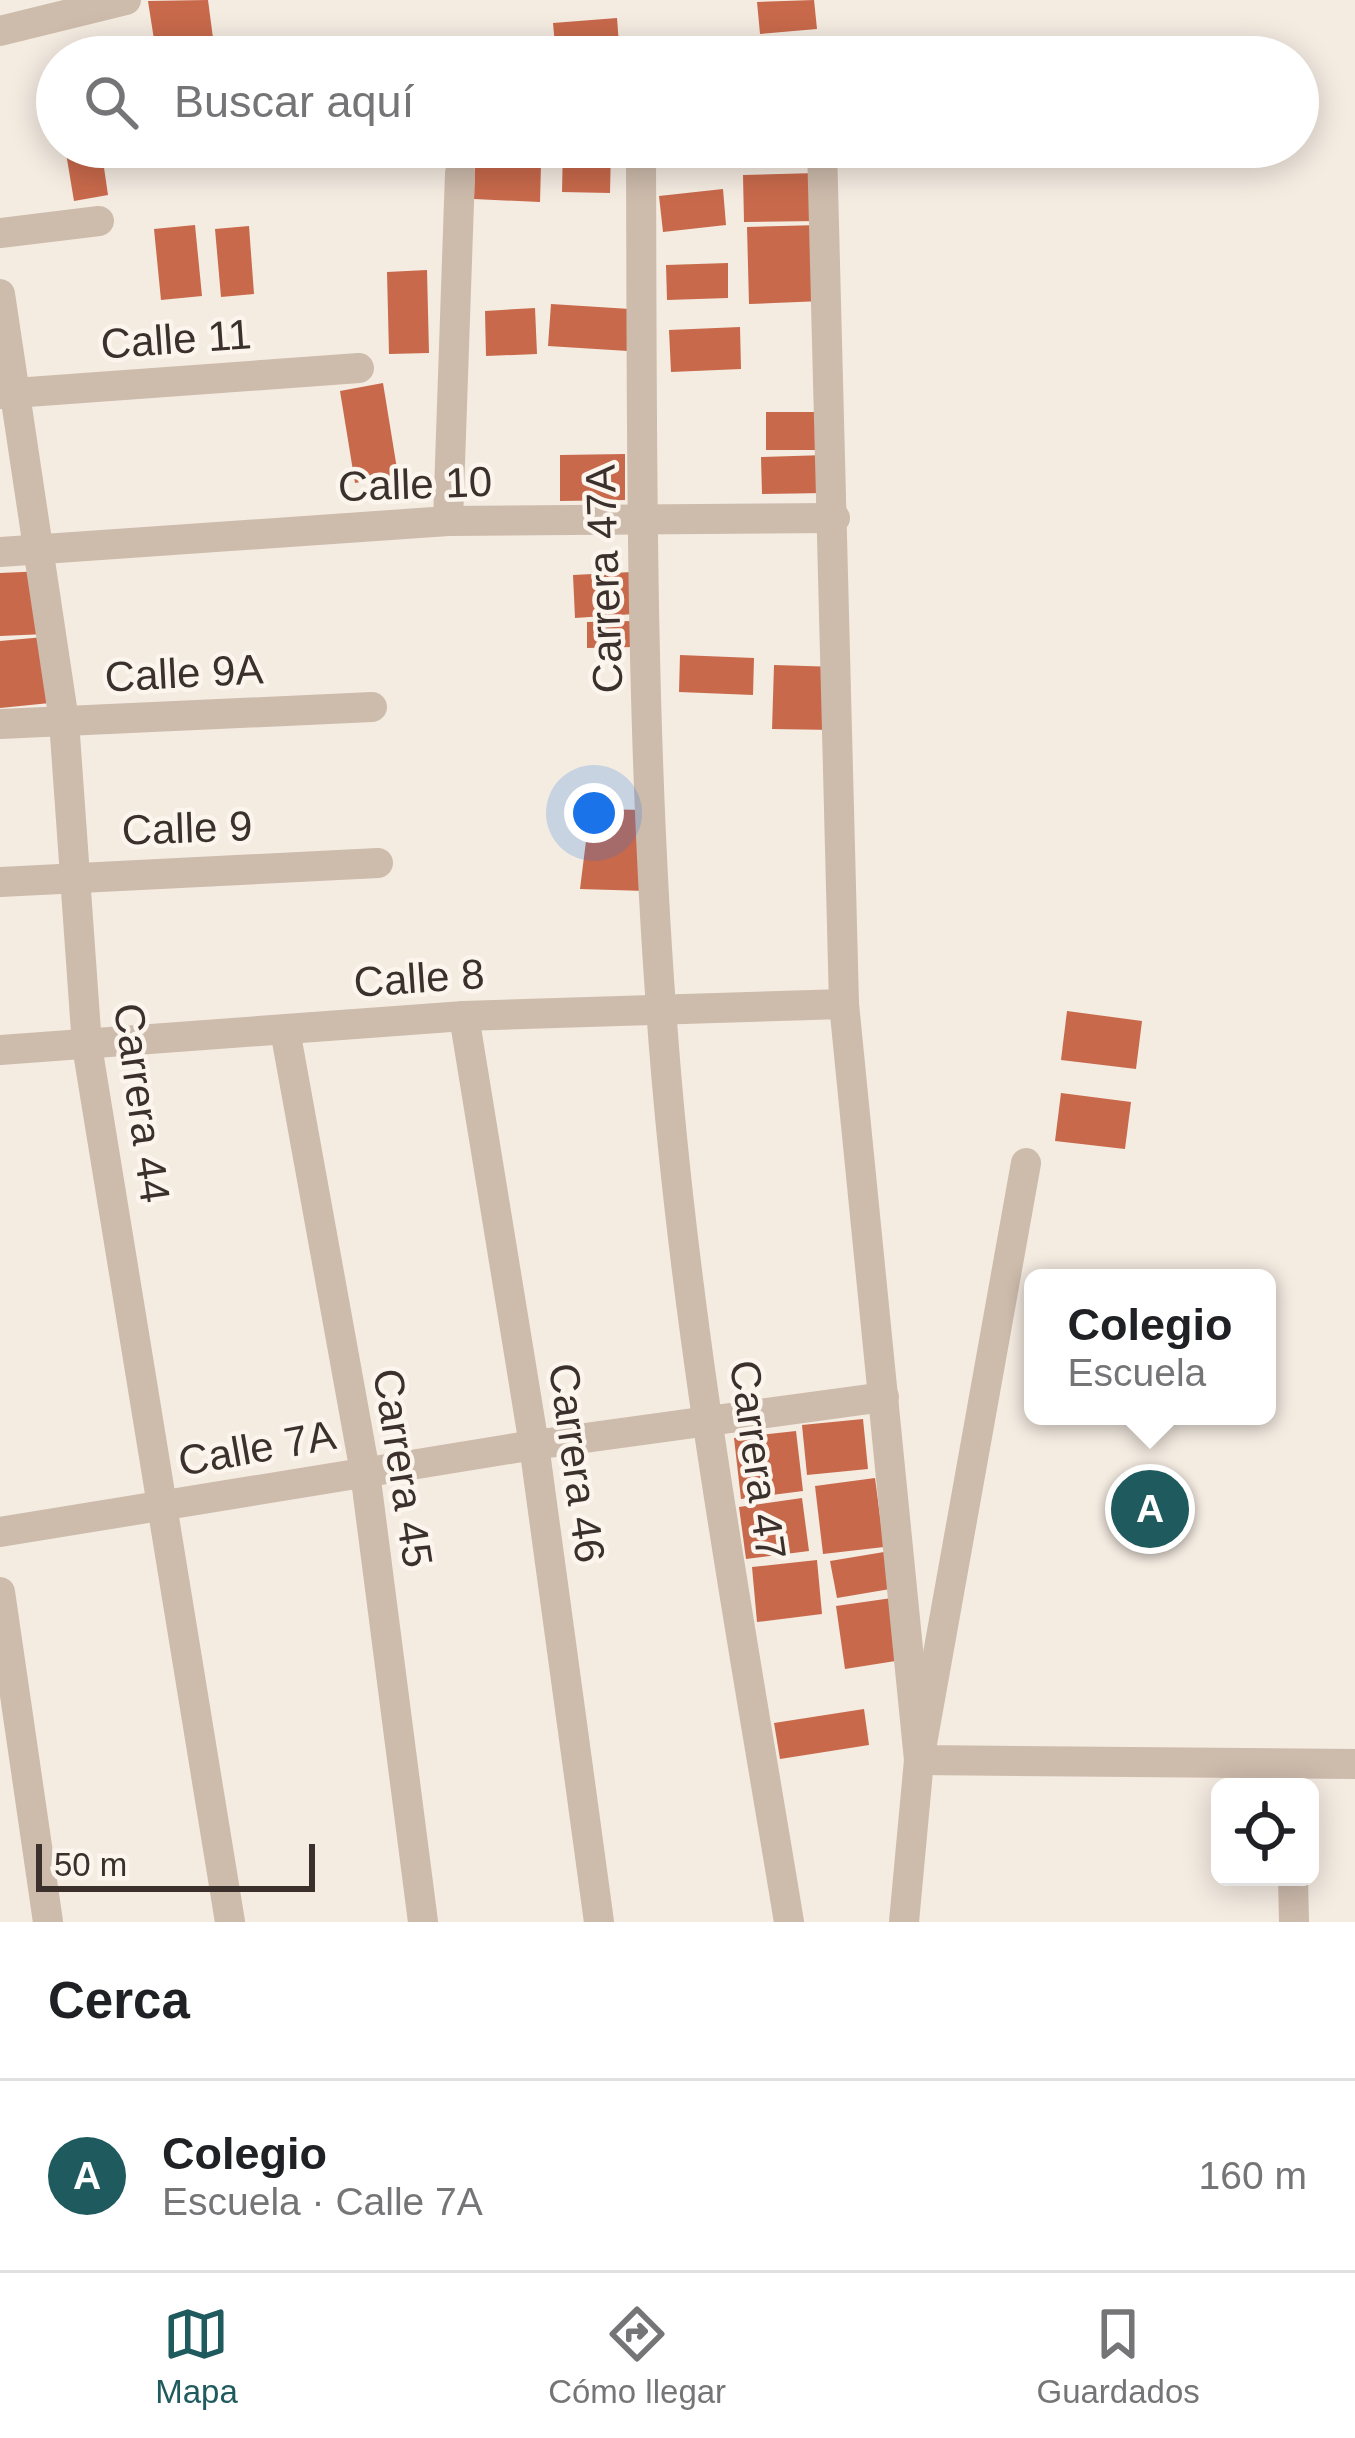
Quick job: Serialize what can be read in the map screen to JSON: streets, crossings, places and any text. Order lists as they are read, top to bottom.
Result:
{
  "streets": {
    "street": [
      "Calle 11",
      "Calle 10",
      "Carrera 47A",
      "Calle 9A",
      "Calle 9",
      "Calle 8",
      "Carrera 44",
      "Calle 7A",
      "Carrera 47",
      "Carrera 46",
      "Carrera 45"
    ]
  },
  "crossings": [
    ["Calle 11", "Carrera 44"],
    ["Calle 10", "Carrera 47A"],
    ["Calle 10", "Carrera 44"],
    ["Carrera 47A", "Calle 8"],
    ["Carrera 47A", "Carrera 47"],
    ["Calle 9A", "Carrera 44"],
    ["Calle 9", "Carrera 44"],
    ["Calle 8", "Carrera 44"],
    ["Calle 8", "Carrera 47"],
    ["Calle 8", "Carrera 46"],
    ["Calle 8", "Carrera 45"],
    ["Carrera 44", "Calle 7A"],
    ["Calle 7A", "Carrera 47"],
    ["Calle 7A", "Carrera 46"],
    ["Calle 7A", "Carrera 45"]
  ],
  "scale_bar": "50 m",
  "page": {
    "search": "Buscar aquí",
    "popup": ["Colegio", "Escuela"],
    "pins": "A",
    "scale": "50 m",
    "heading": "Cerca",
    "list": [
      {
        "mark": "A",
        "name": "Colegio",
        "note": "Escuela · Calle 7A",
        "value": "160 m"
      }
    ],
    "nav": ["Mapa", "Cómo llegar", "Guardados"]
  }
}
